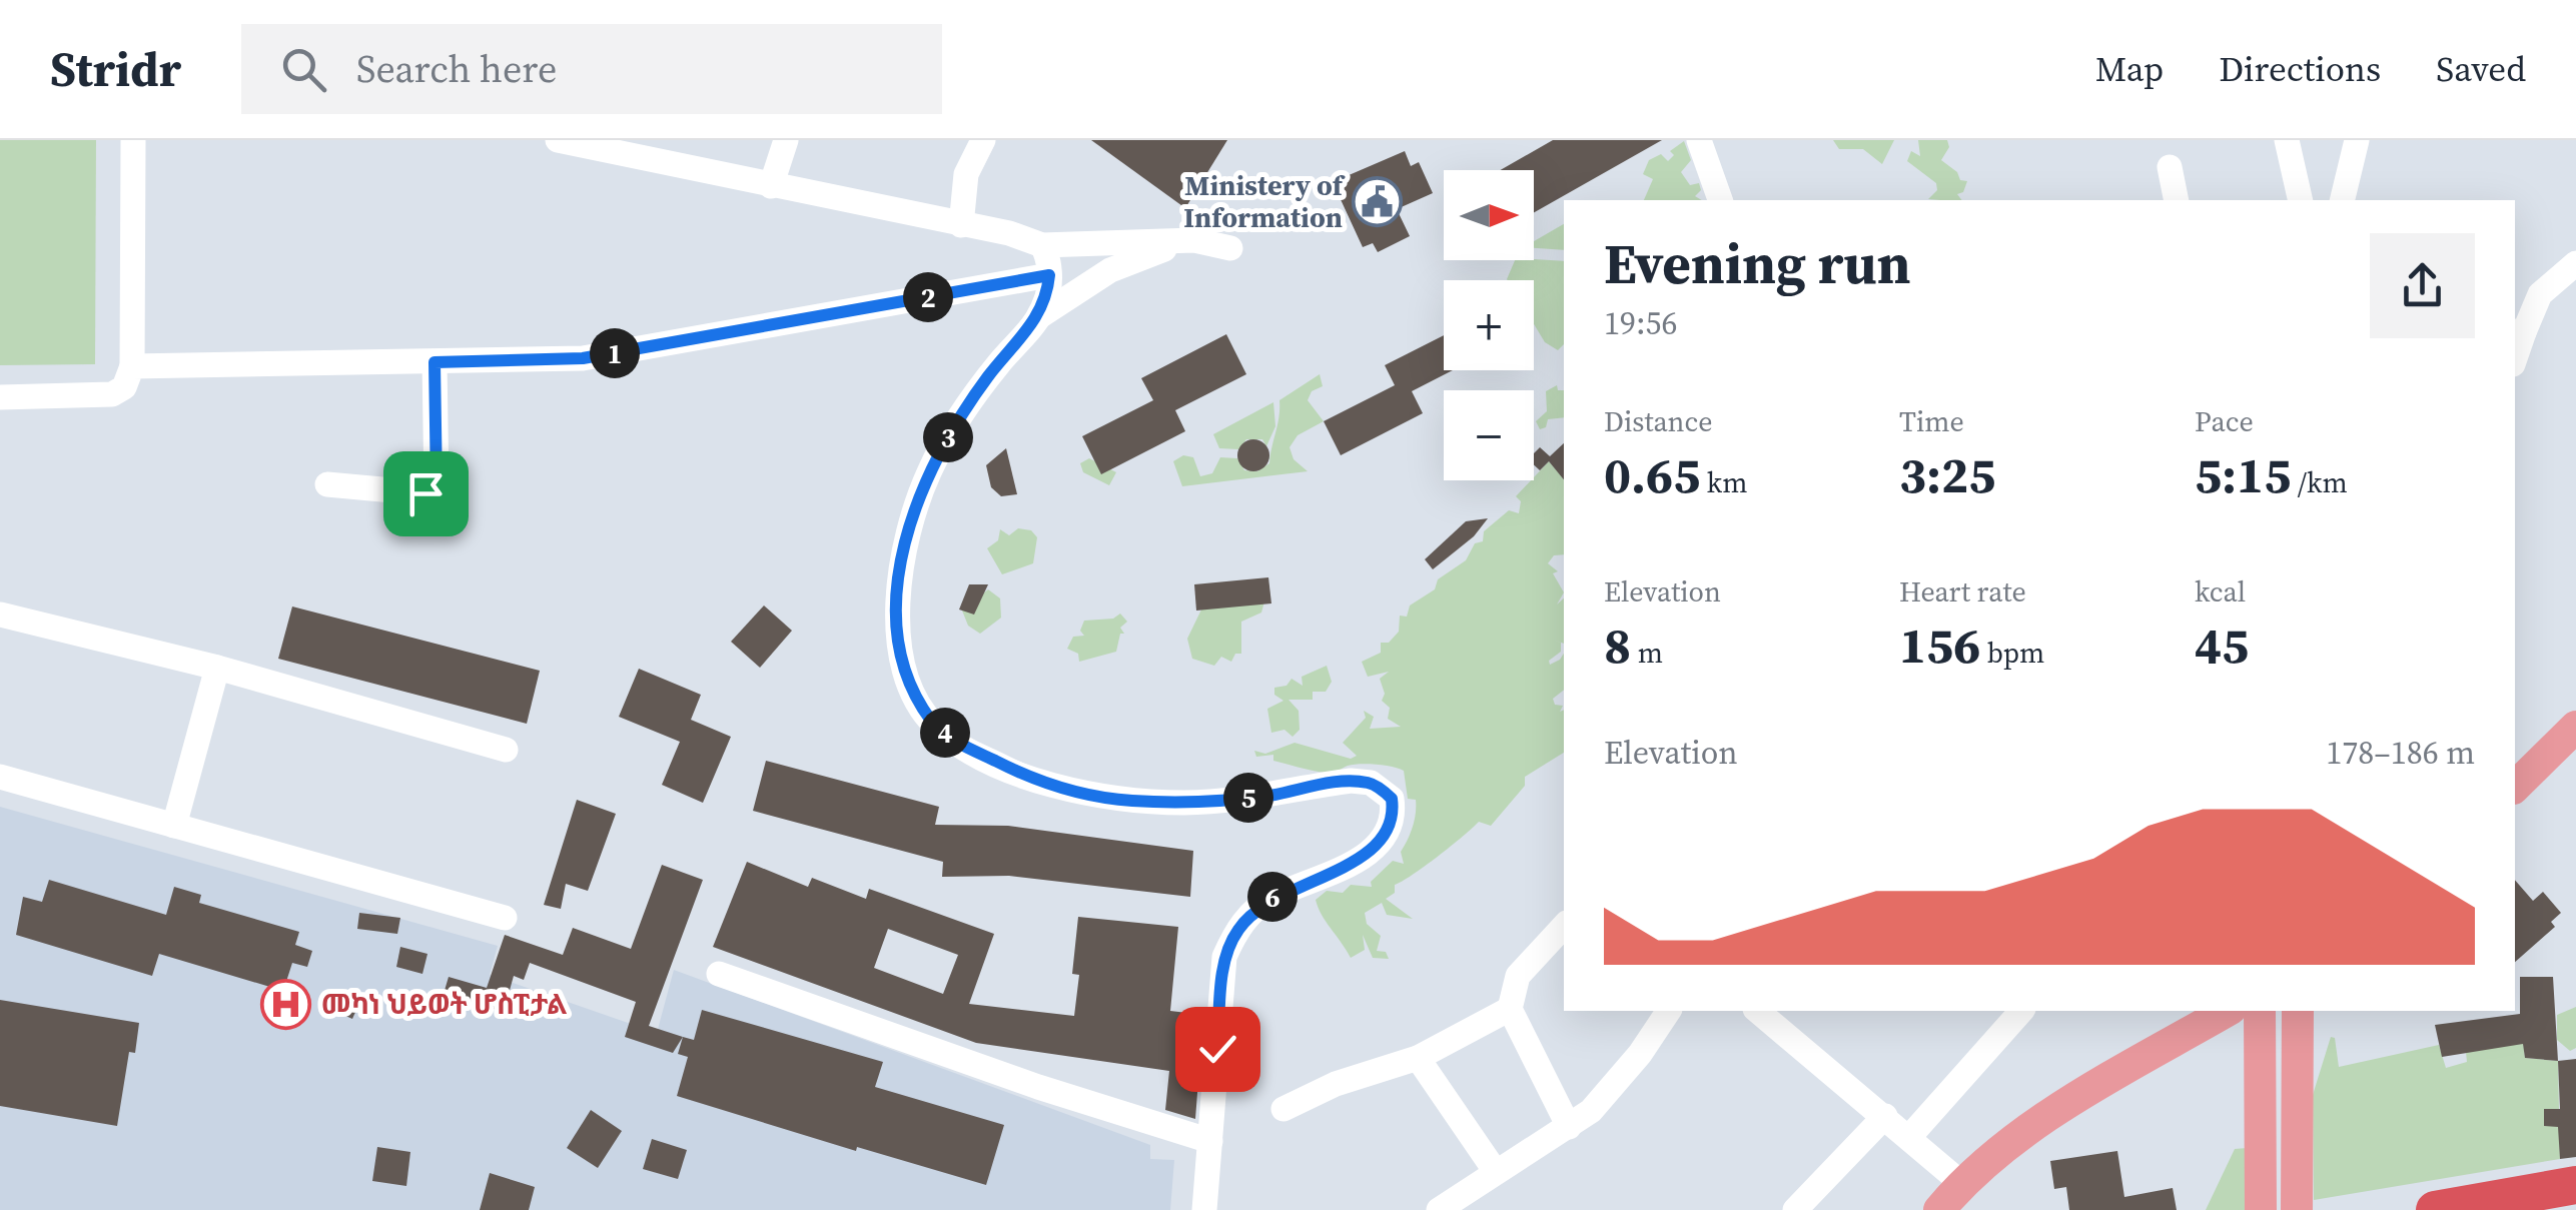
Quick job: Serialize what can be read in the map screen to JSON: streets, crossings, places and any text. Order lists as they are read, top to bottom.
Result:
{
  "places": {
    "public building": ["Ministery of Information"],
    "hospital": ["መካነ ህይወት ሆስፒታል"]
  },
  "north": "right",
  "page": {
    "header": "Stridr",
    "search": "Search here",
    "nav": ["Map", "Directions", "Saved"],
    "map_buttons": ["+", "−"],
    "heading": ["Evening run", "19:56"],
    "pins": [
      "2",
      "1",
      "3",
      "4",
      "5",
      "6"
    ],
    "stats": [
      ["Distance", "0.65 km"],
      ["Time", "3:25"],
      ["Pace", "5:15 /km"],
      ["Elevation", "8 m"],
      ["Heart rate", "156 bpm"],
      ["kcal", "45"]
    ],
    "chart": ["Elevation", "178–186 m"]
  }
}
